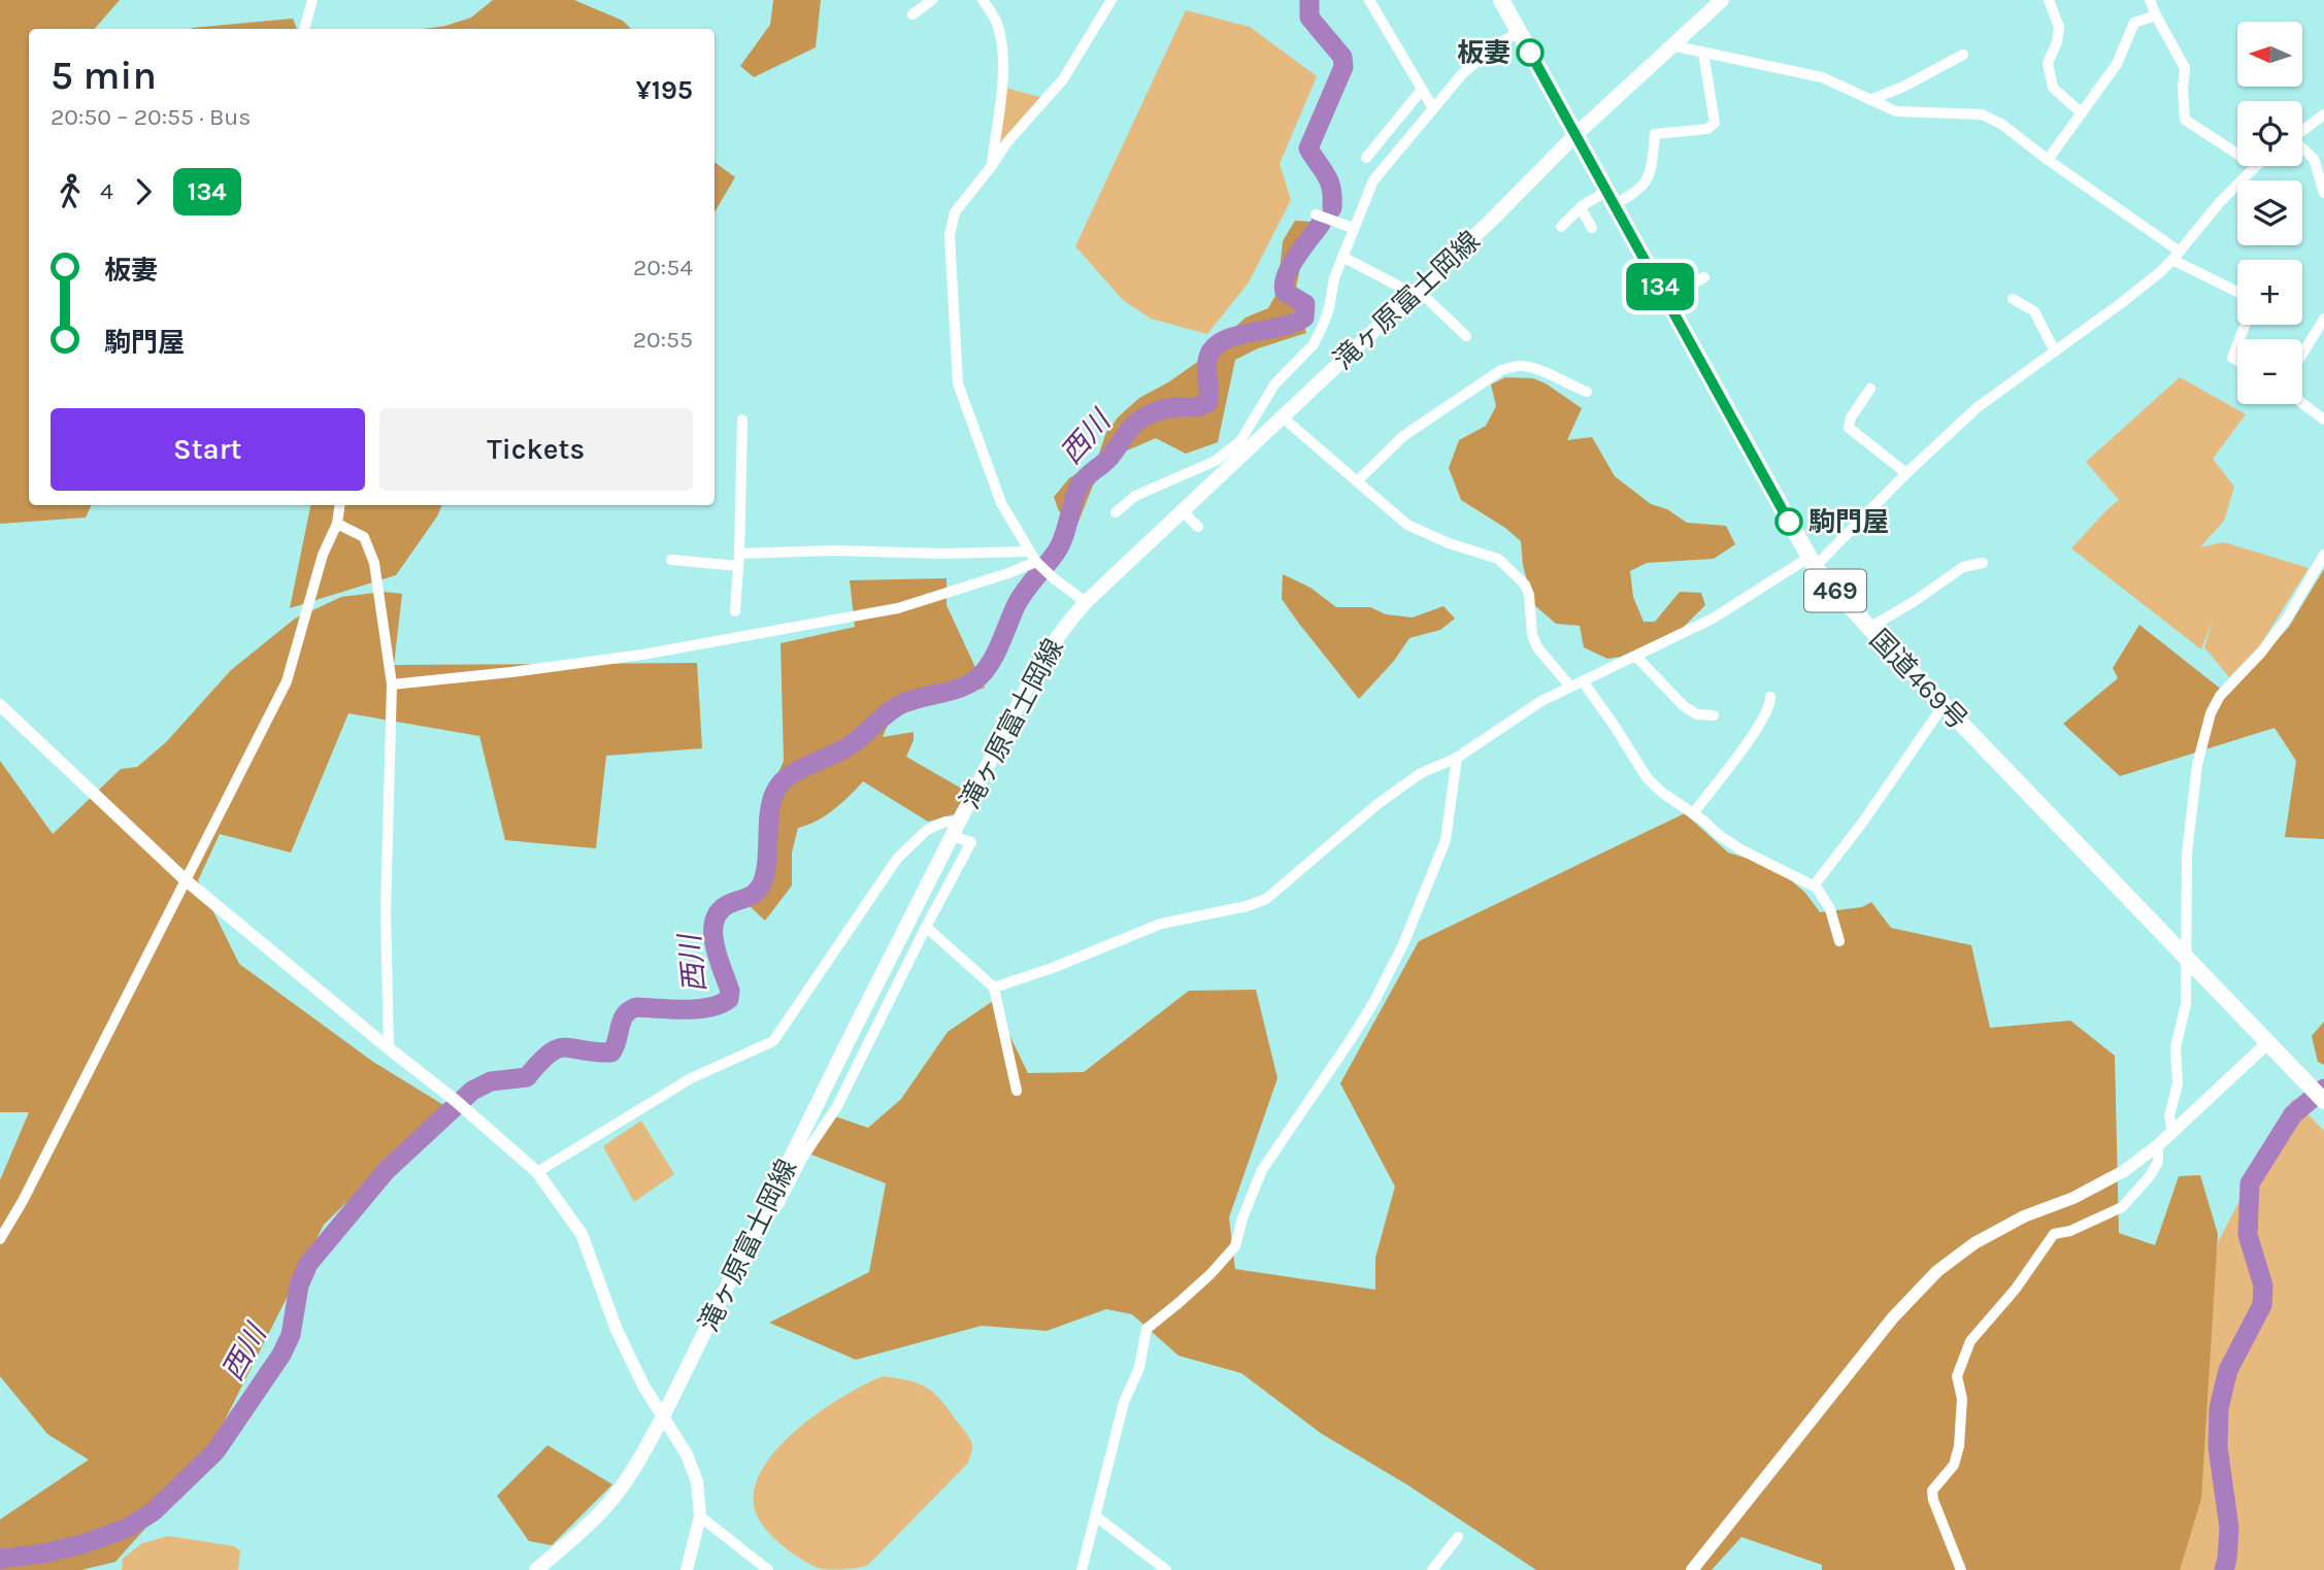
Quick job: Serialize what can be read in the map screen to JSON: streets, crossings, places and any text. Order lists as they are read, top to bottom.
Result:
{
  "streets": {
    "highway": ["469", "国道469号"],
    "main road": ["滝ヶ原富士岡線"]
  },
  "crossings": [
    ["滝ヶ原富士岡線", "国道469号"]
  ],
  "water": ["西川"],
  "places": ["板妻", "駒門屋"],
  "lines": ["bus line 134"],
  "north": "left",
  "page": {
    "on_map": "134",
    "map_buttons": ["+", "−"],
    "heading": ["5 min", "20:50 – 20:55 · Bus", "¥195"],
    "legs": ["4", "134"],
    "list": [
      {
        "name": "板妻",
        "value": "20:54"
      },
      {
        "name": "駒門屋",
        "value": "20:55"
      }
    ],
    "buttons": ["Start", "Tickets"]
  }
}
